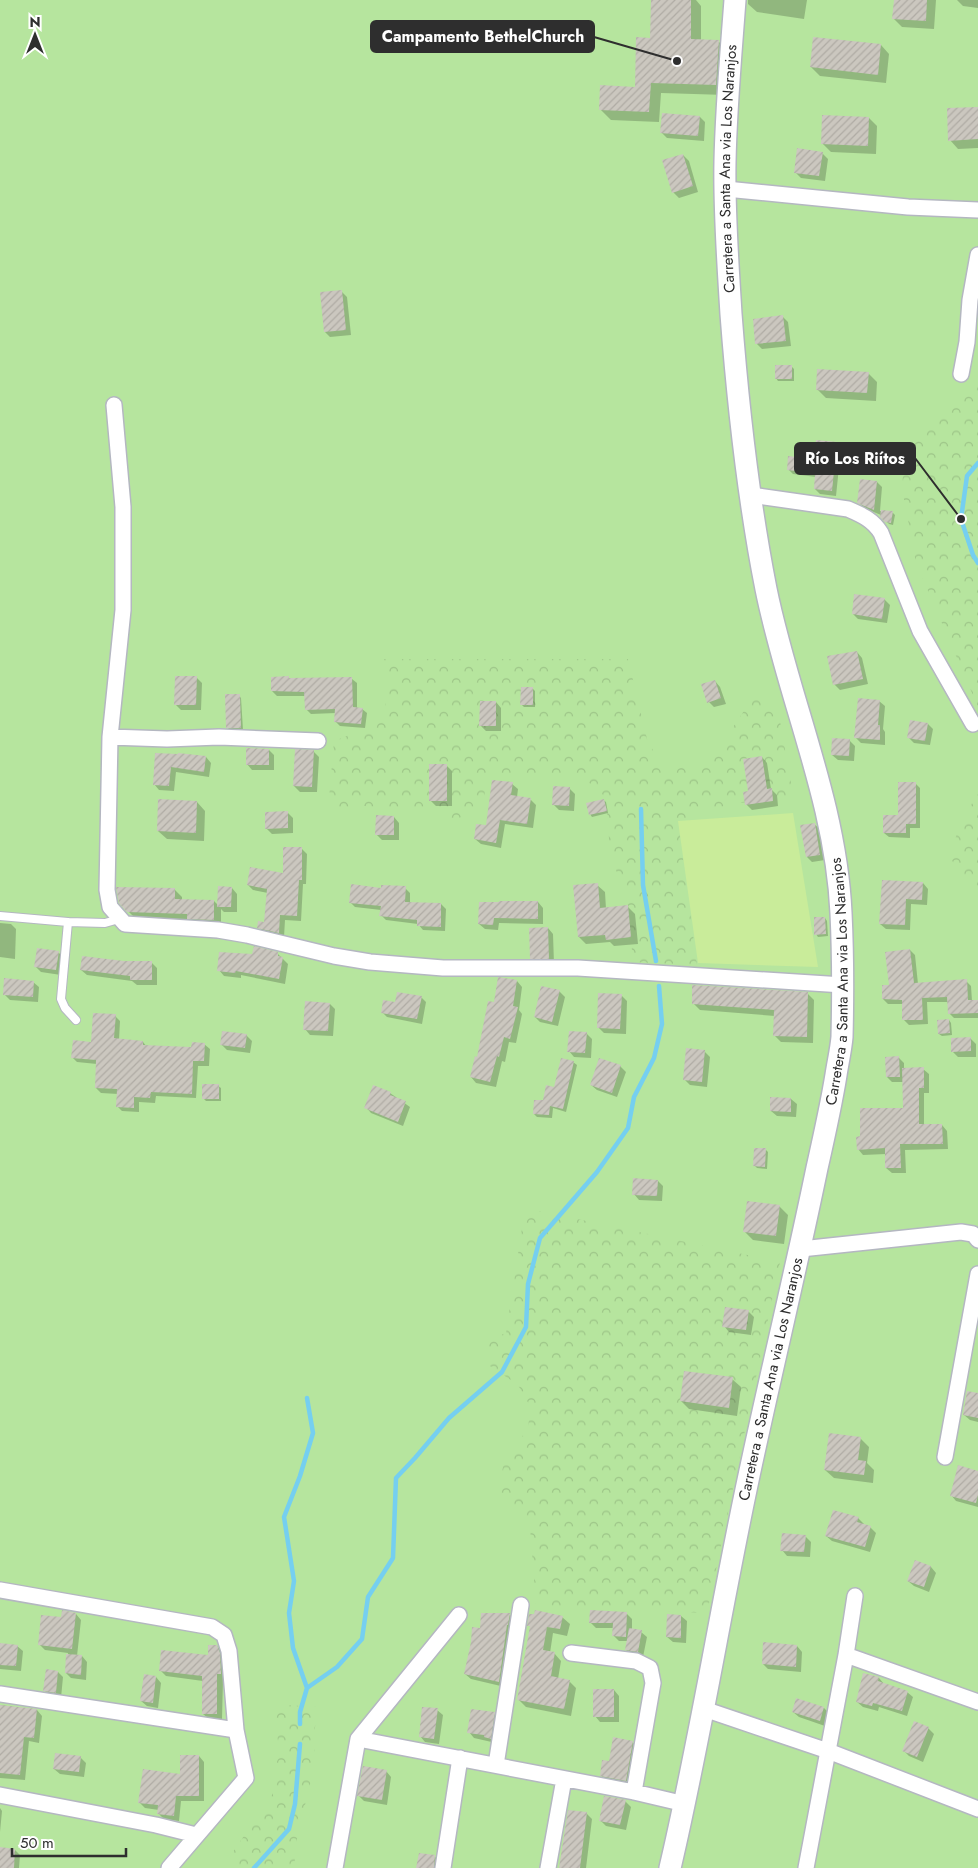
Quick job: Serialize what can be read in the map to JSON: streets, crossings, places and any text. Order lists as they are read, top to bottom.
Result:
{
  "streets": {
    "main road": ["Carretera a Santa Ana via Los Naranjos"]
  },
  "places": ["Campamento BethelChurch", "Río Los Riítos"],
  "scale_bar": "50 m",
  "north": "top"
}
